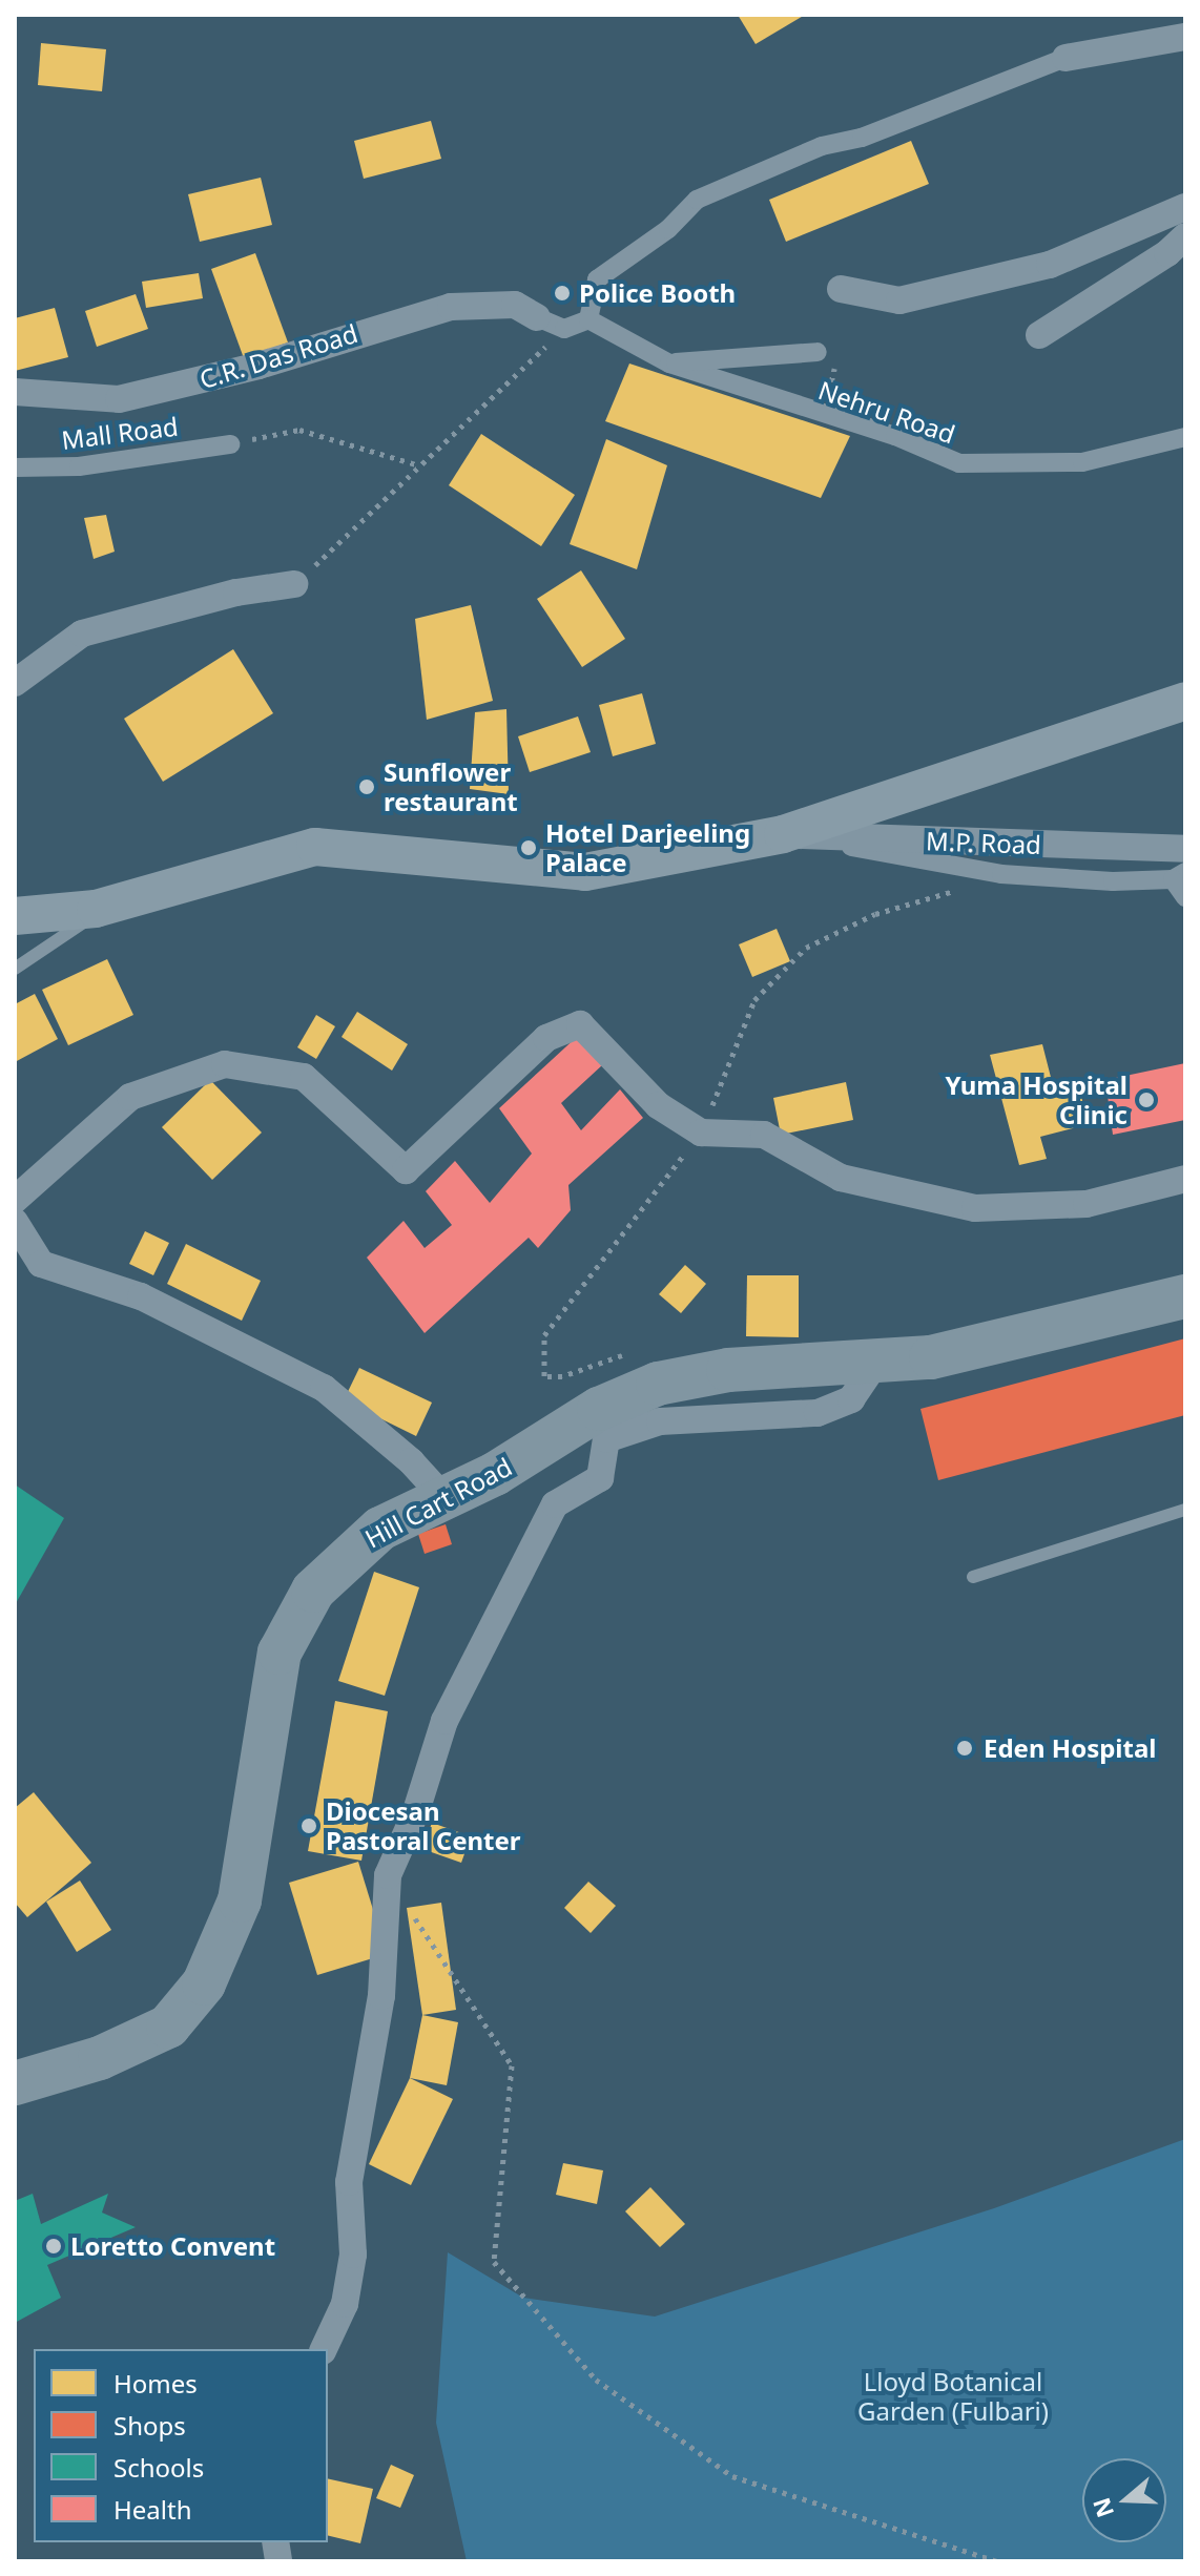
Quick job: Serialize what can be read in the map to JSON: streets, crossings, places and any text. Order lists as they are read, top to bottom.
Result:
{
  "streets": {
    "highway": ["Hill Cart Road"],
    "street": [
      "C.R. Das Road",
      "Nehru Road",
      "Mall Road",
      "M.P. Road"
    ]
  },
  "parks": ["Lloyd Botanical Garden (Fulbari)"],
  "places": [
    "Police Booth",
    "Sunflower restaurant",
    "Hotel Darjeeling Palace",
    "Yuma Hospital Clinic",
    "Eden Hospital",
    "Diocesan Pastoral Center",
    "Loretto Convent"
  ],
  "legend": [
    "Homes",
    "Shops",
    "Schools",
    "Health"
  ],
  "north": "left"
}
